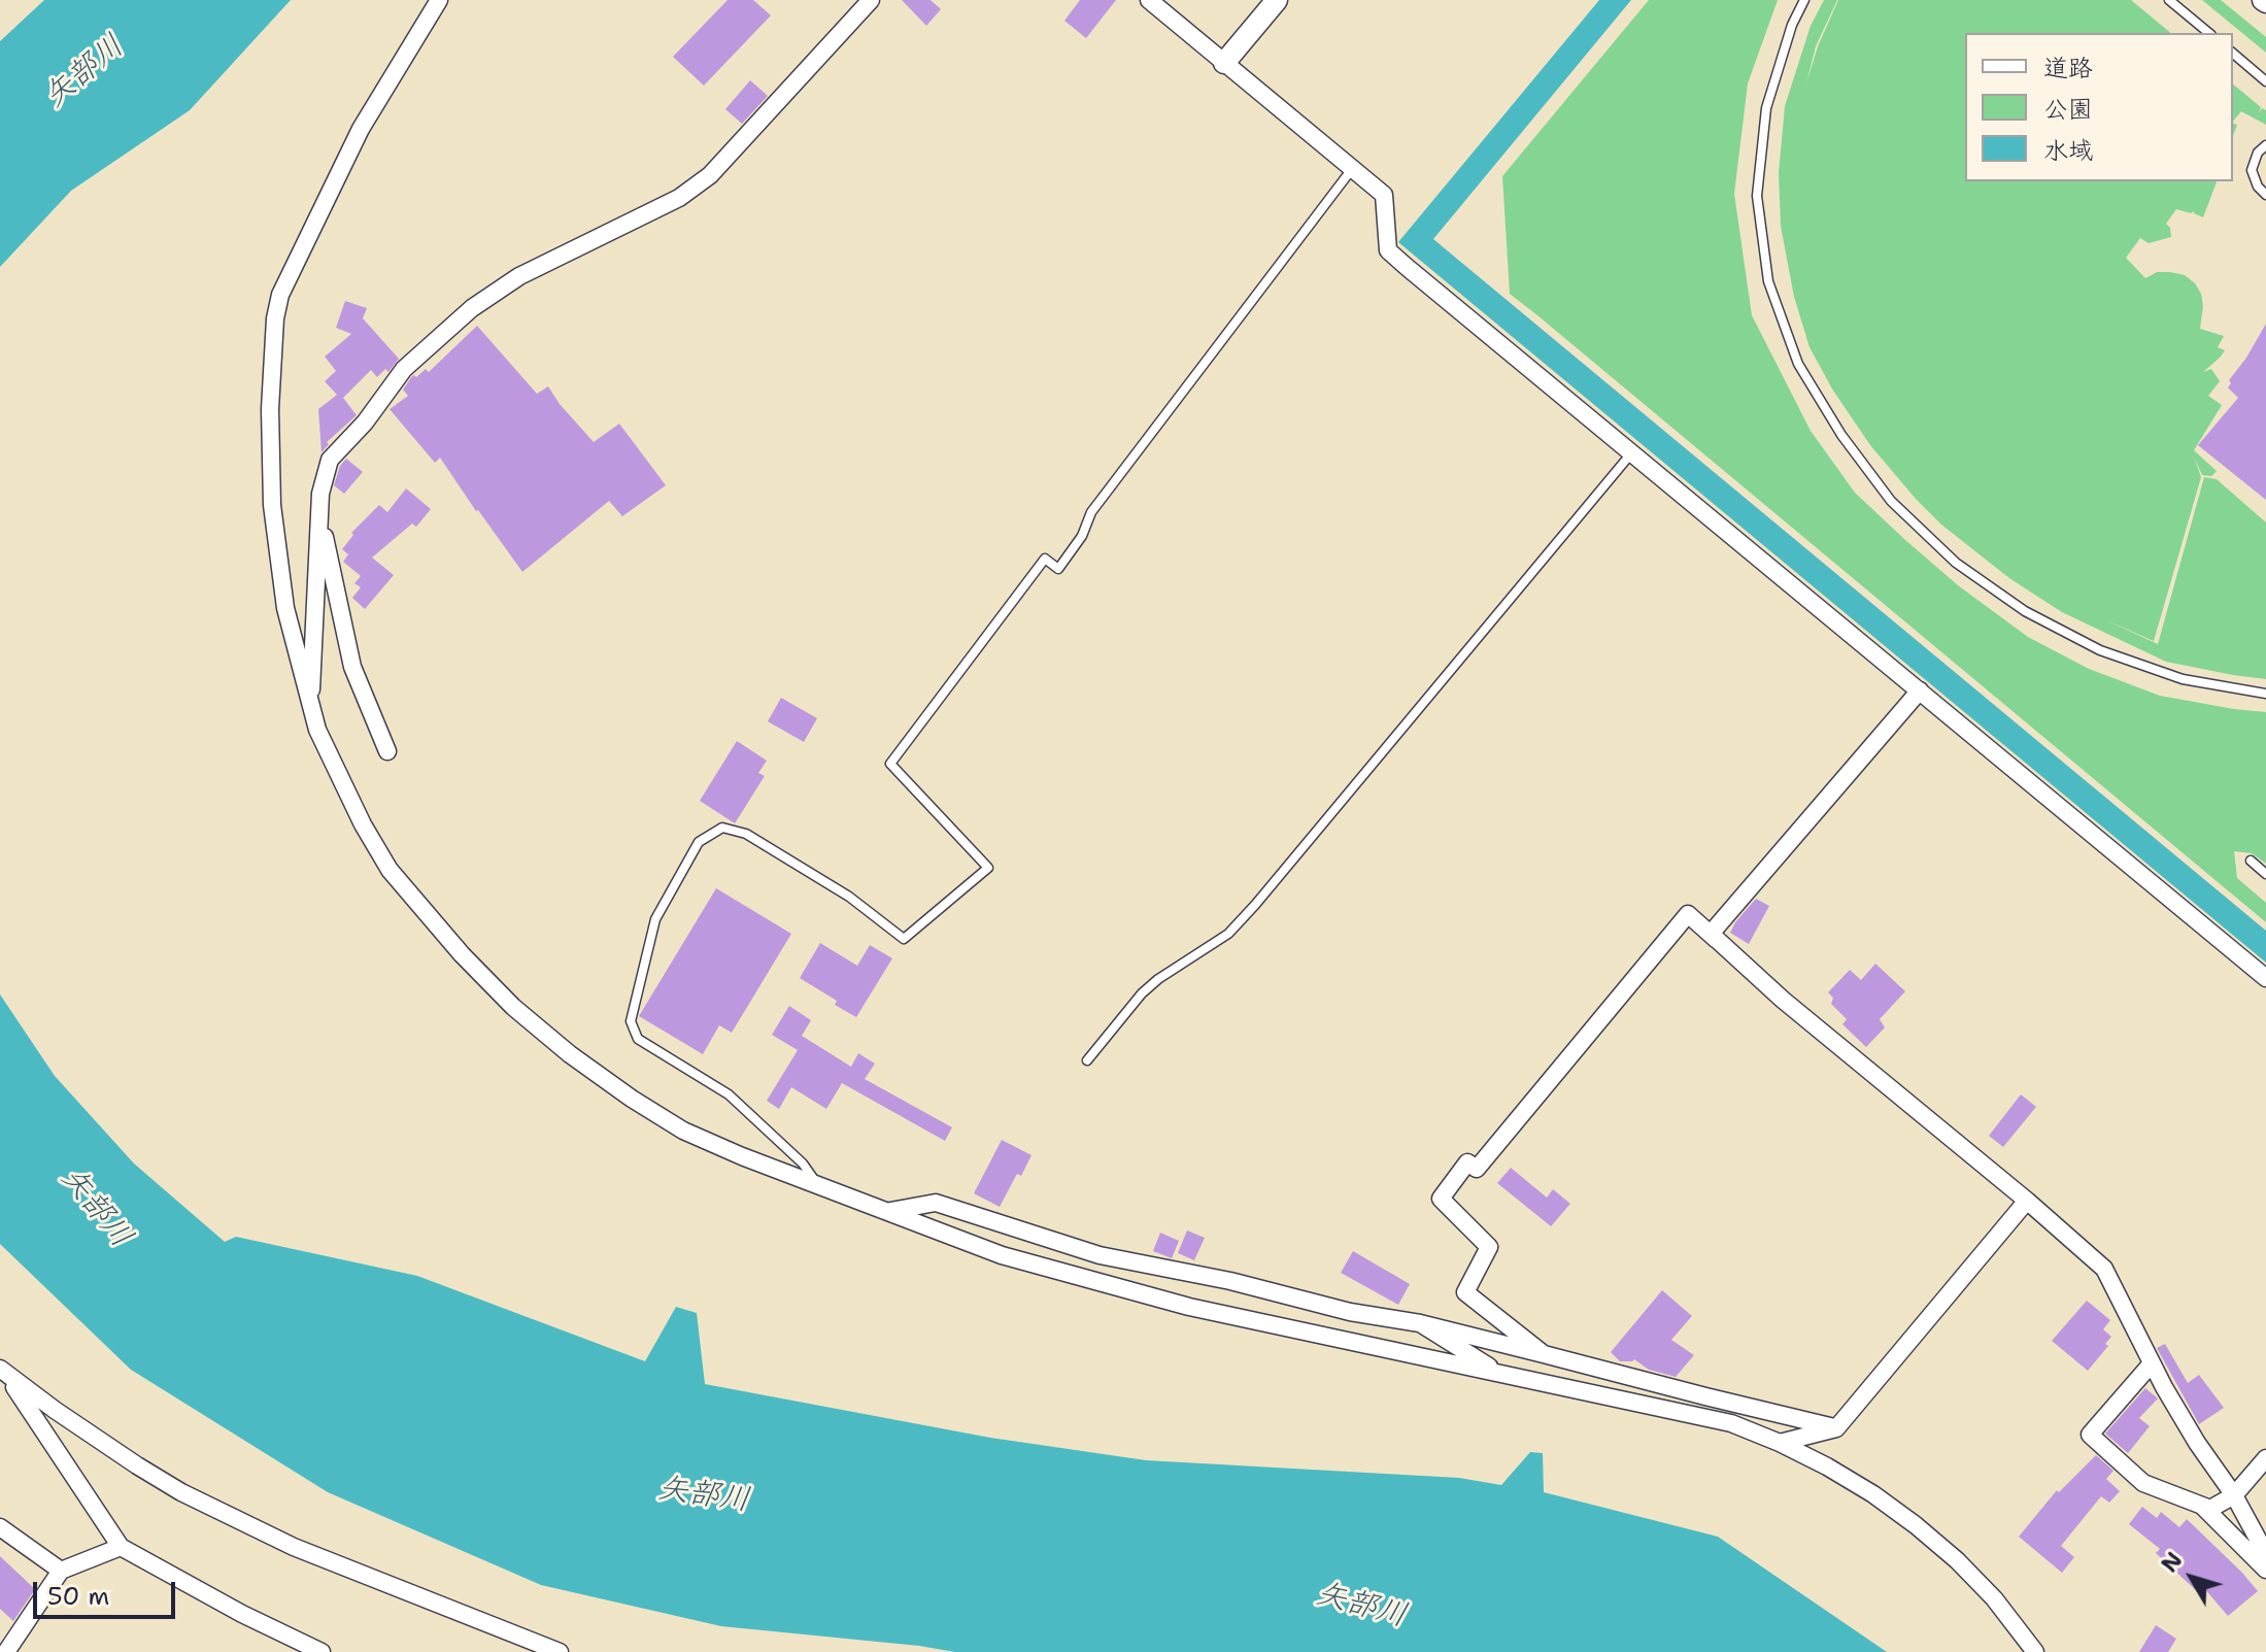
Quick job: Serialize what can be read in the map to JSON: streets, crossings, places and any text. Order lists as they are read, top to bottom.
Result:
{
  "water": ["矢部川"],
  "legend": ["道路", "公園", "水域"],
  "scale_bar": "50 m",
  "north": "top left"
}
